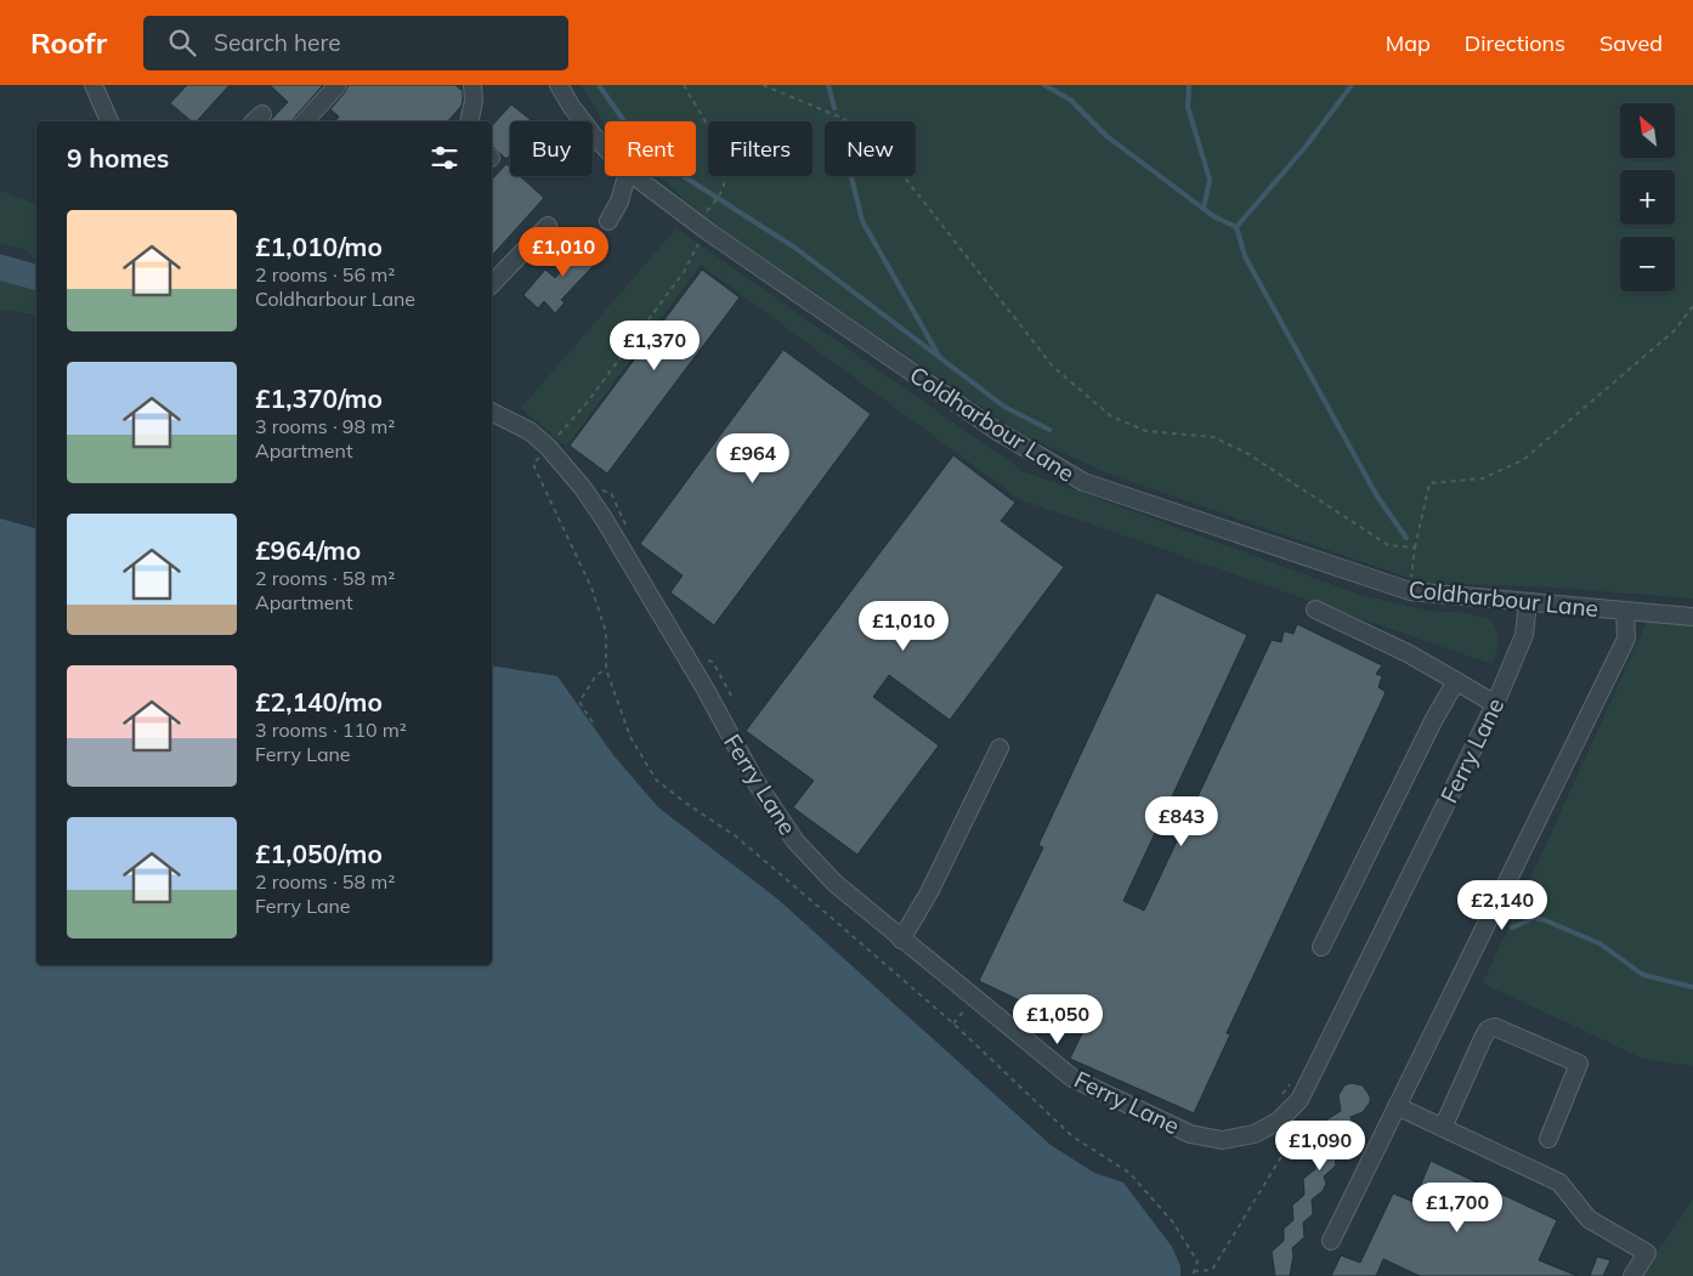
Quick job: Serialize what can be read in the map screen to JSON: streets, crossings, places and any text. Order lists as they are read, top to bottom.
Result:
{
  "streets": {
    "street": ["Coldharbour Lane", "Ferry Lane"]
  },
  "crossings": [
    ["Coldharbour Lane", "Ferry Lane"]
  ],
  "north": "top left",
  "page": {
    "header": "Roofr",
    "search": "Search here",
    "nav": ["Map", "Directions", "Saved"],
    "map_buttons": ["+", "−"],
    "chip": [
      "Buy",
      "Rent",
      "Filters",
      "New"
    ],
    "heading": "9 homes",
    "list": [
      {
        "name": "£1,010/mo",
        "note": "2 rooms · 56 m² · Coldharbour Lane"
      },
      {
        "name": "£1,370/mo",
        "note": "3 rooms · 98 m² · Apartment"
      },
      {
        "name": "£964/mo",
        "note": "2 rooms · 58 m² · Apartment"
      },
      {
        "name": "£2,140/mo",
        "note": "3 rooms · 110 m² · Ferry Lane"
      },
      {
        "name": "£1,050/mo",
        "note": "2 rooms · 58 m² · Ferry Lane"
      }
    ],
    "price": [
      "£1,010",
      "£1,370",
      "£964",
      "£1,010",
      "£843",
      "£2,140",
      "£1,050",
      "£1,090",
      "£1,700"
    ]
  }
}
